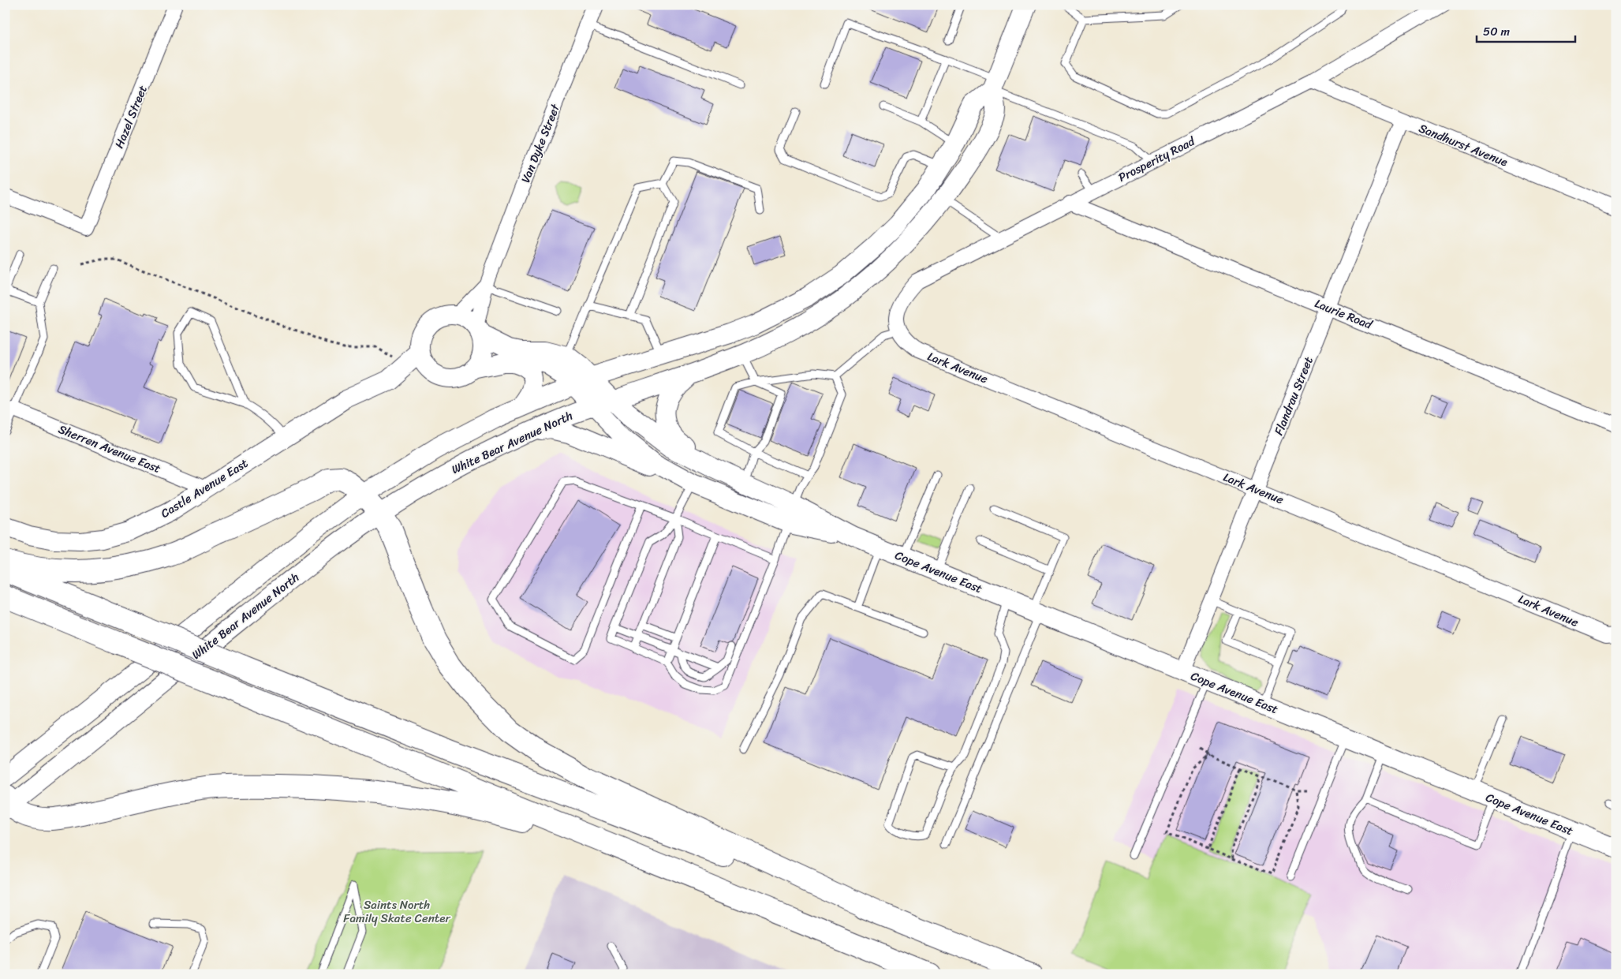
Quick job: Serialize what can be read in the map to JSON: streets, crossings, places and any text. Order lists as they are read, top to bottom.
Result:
{
  "streets": {
    "main road": ["White Bear Avenue North", "Castle Avenue East", "Cope Avenue East"],
    "street": [
      "Hazel Street",
      "Van Dyke Street",
      "Sandhurst Avenue",
      "Prosperity Road",
      "Laurie Road",
      "Lark Avenue",
      "Flandrau Street",
      "Sherren Avenue East"
    ]
  },
  "crossings": [
    ["Sandhurst Avenue", "Prosperity Road"],
    ["Sandhurst Avenue", "Flandrau Street"],
    ["Prosperity Road", "Laurie Road"],
    ["Prosperity Road", "Lark Avenue"],
    ["Laurie Road", "Flandrau Street"],
    ["Lark Avenue", "Flandrau Street"],
    ["Flandrau Street", "Cope Avenue East"],
    ["White Bear Avenue North", "Cope Avenue East"],
    ["Sherren Avenue East", "Castle Avenue East"]
  ],
  "parks": ["Saints North Family Skate Center"],
  "scale_bar": "50 m"
}
